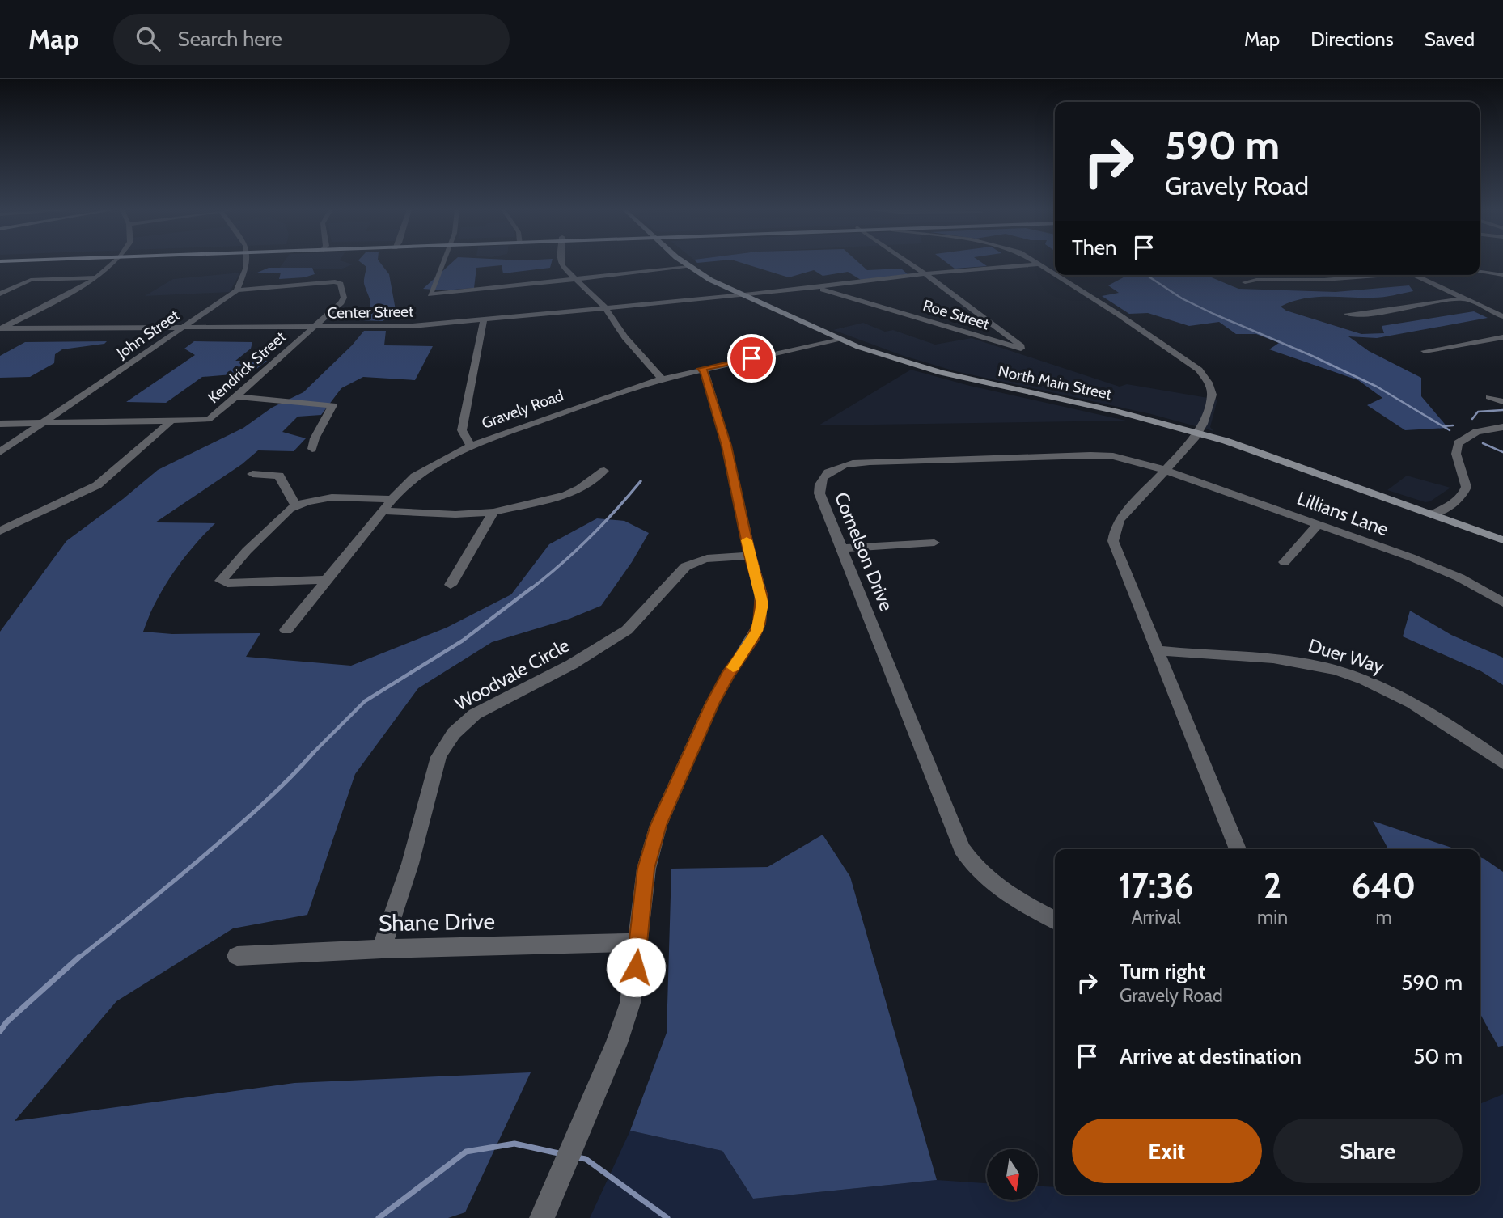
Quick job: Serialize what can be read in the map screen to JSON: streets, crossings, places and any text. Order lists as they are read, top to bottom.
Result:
{
  "streets": {
    "main road": ["North Main Street"],
    "street": [
      "Center Street",
      "Roe Street",
      "John Street",
      "Kendrick Street",
      "Gravely Road",
      "Lillians Lane",
      "Cornelson Drive",
      "Duer Way",
      "Woodvale Circle",
      "Shane Drive"
    ]
  },
  "crossings": [
    ["Center Street", "Roe Street"],
    ["Center Street", "John Street"],
    ["Center Street", "Kendrick Street"],
    ["Center Street", "North Main Street"],
    ["John Street", "Kendrick Street"],
    ["North Main Street", "Gravely Road"],
    ["Lillians Lane", "Cornelson Drive"],
    ["Woodvale Circle", "Shane Drive"]
  ],
  "north": "bottom",
  "page": {
    "header": "Map",
    "search": "Search here",
    "nav": ["Map", "Directions", "Saved"],
    "turn": ["590 m", "Gravely Road"],
    "then": "Then",
    "eta": [
      "17:36",
      "Arrival",
      "2",
      "min",
      "640",
      "m"
    ],
    "list": [
      {
        "name": "Turn right",
        "note": "Gravely Road",
        "value": "590 m"
      },
      {
        "name": "Arrive at destination",
        "value": "50 m"
      }
    ],
    "buttons": ["Exit", "Share"]
  }
}
